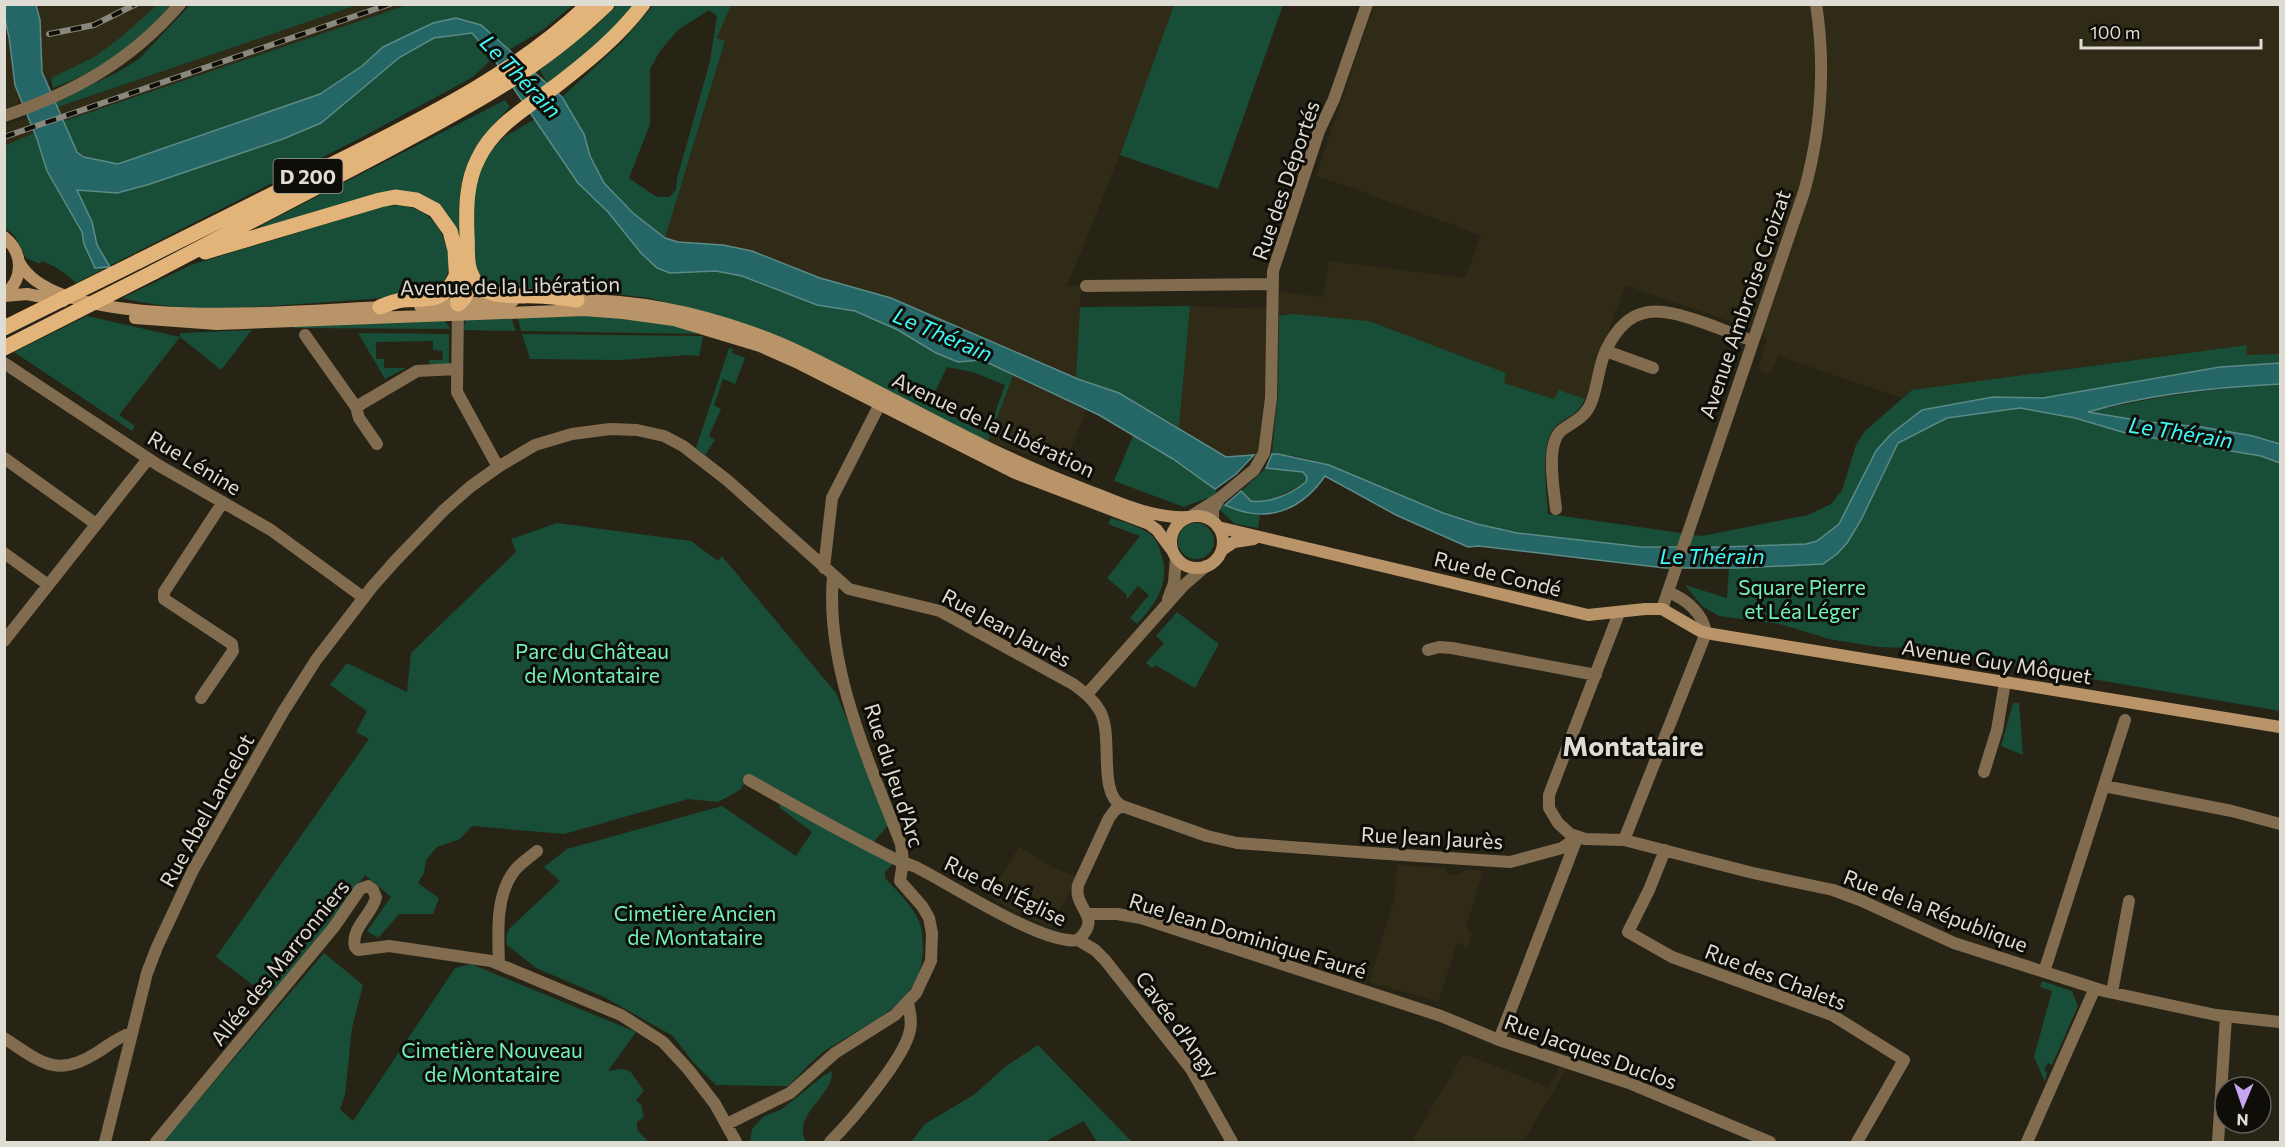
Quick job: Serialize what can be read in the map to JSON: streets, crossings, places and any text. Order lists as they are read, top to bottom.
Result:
{
  "streets": {
    "main road": [
      "D 200",
      "Avenue de la Libération",
      "Rue de Condé",
      "Avenue Guy Môquet"
    ],
    "street": [
      "Rue des Déportés",
      "Avenue Ambroise Croizat",
      "Rue Lénine",
      "Rue Jean Jaurès",
      "Rue du Jeu d'Arc",
      "Rue Abel Lancelot",
      "Rue de l'Église",
      "Rue de la République",
      "Rue Jean Dominique Fauré",
      "Allée des Marronniers",
      "Rue des Chalets",
      "Cavée d'Angy",
      "Rue Jacques Duclos"
    ]
  },
  "crossings": [
    ["Rue des Déportés", "Avenue de la Libération"],
    ["Rue des Déportés", "Rue de Condé"],
    ["Avenue de la Libération", "Rue de Condé"],
    ["Avenue Ambroise Croizat", "Rue de Condé"],
    ["Rue Lénine", "Rue Jean Jaurès"],
    ["Rue Lénine", "Rue Abel Lancelot"],
    ["Rue Jean Jaurès", "Rue du Jeu d'Arc"],
    ["Rue Jean Jaurès", "Rue Abel Lancelot"],
    ["Rue Jean Jaurès", "Rue de l'Église"],
    ["Rue Jean Jaurès", "Rue de la République"],
    ["Rue du Jeu d'Arc", "Rue de l'Église"],
    ["Rue de l'Église", "Rue Jean Dominique Fauré"],
    ["Rue de l'Église", "Cavée d'Angy"],
    ["Rue de la République", "Rue des Chalets"],
    ["Rue Jean Dominique Fauré", "Rue Jacques Duclos"]
  ],
  "districts": ["Montataire"],
  "water": ["Le Thérain"],
  "parks": [
    "Square Pierre et Léa Léger",
    "Parc du Château de Montataire",
    "Cimetière Ancien de Montataire",
    "Cimetière Nouveau de Montataire"
  ],
  "scale_bar": "100 m",
  "north": "bottom"
}
